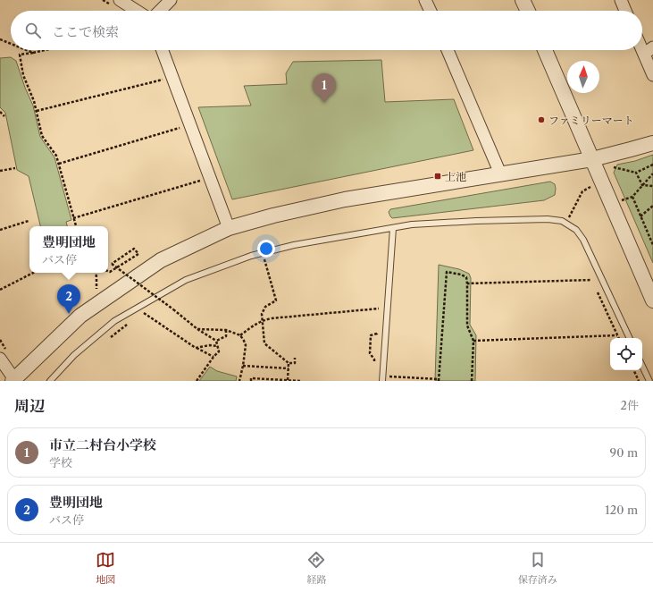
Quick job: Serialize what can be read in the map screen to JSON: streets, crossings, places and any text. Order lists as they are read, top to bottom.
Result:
{
  "places": {
    "other": ["ファミリーマート"],
    "transit": ["上池"]
  },
  "north": "top",
  "page": {
    "search": "ここで検索",
    "pins": ["1", "2"],
    "popup": ["豊明団地", "バス停"],
    "heading": ["周辺", "2件"],
    "list": [
      {
        "mark": "1",
        "name": "市立二村台小学校",
        "note": "学校",
        "value": "90 m"
      },
      {
        "mark": "2",
        "name": "豊明団地",
        "note": "バス停",
        "value": "120 m"
      }
    ],
    "nav": ["地図", "経路", "保存済み"]
  }
}
